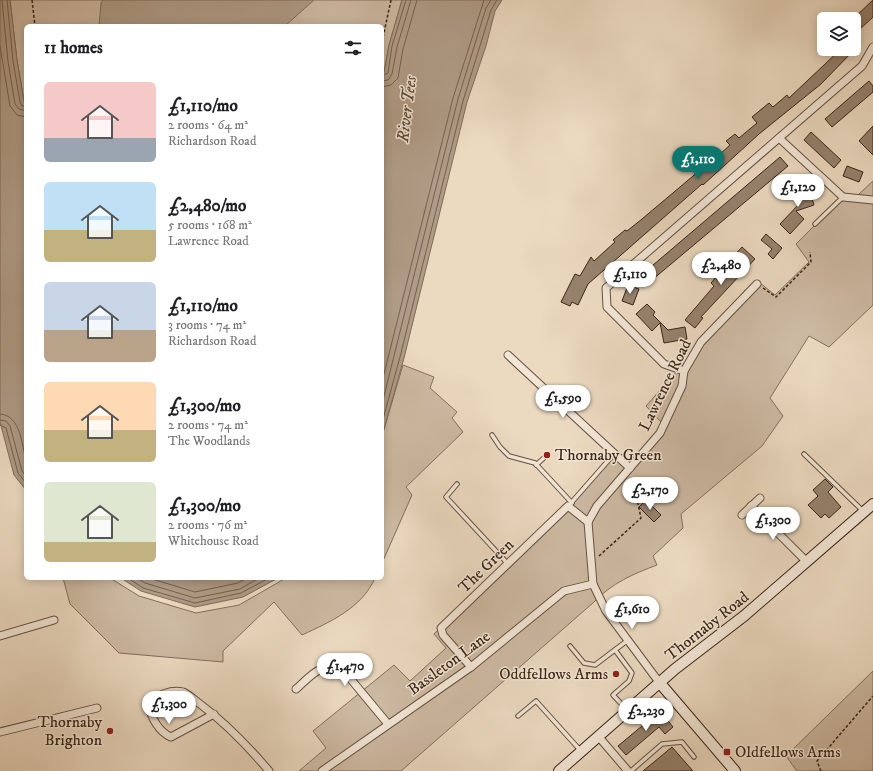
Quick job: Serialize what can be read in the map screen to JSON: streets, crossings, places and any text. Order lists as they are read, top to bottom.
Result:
{
  "streets": {
    "street": [
      "Lawrence Road",
      "The Green",
      "Thornaby Road",
      "Bassleton Lane"
    ]
  },
  "crossings": [
    ["The Green", "Bassleton Lane"]
  ],
  "water": ["River Tees"],
  "places": {
    "other": ["Thornaby Green", "Oddfellows Arms", "Thornaby Brighton"],
    "transit": ["Oldfellows Arms"]
  },
  "page": {
    "heading": "11 homes",
    "list": [
      {
        "name": "£1,110/mo",
        "note": "2 rooms · 64 m² · Richardson Road"
      },
      {
        "name": "£2,480/mo",
        "note": "5 rooms · 168 m² · Lawrence Road"
      },
      {
        "name": "£1,110/mo",
        "note": "3 rooms · 74 m² · Richardson Road"
      },
      {
        "name": "£1,300/mo",
        "note": "2 rooms · 74 m² · The Woodlands"
      },
      {
        "name": "£1,300/mo",
        "note": "2 rooms · 76 m² · Whitehouse Road"
      }
    ],
    "price": [
      "£1,110",
      "£1,120",
      "£2,480",
      "£1,110",
      "£1,590",
      "£2,170",
      "£1,300",
      "£1,610",
      "£1,470",
      "£1,300",
      "£2,230"
    ]
  }
}
